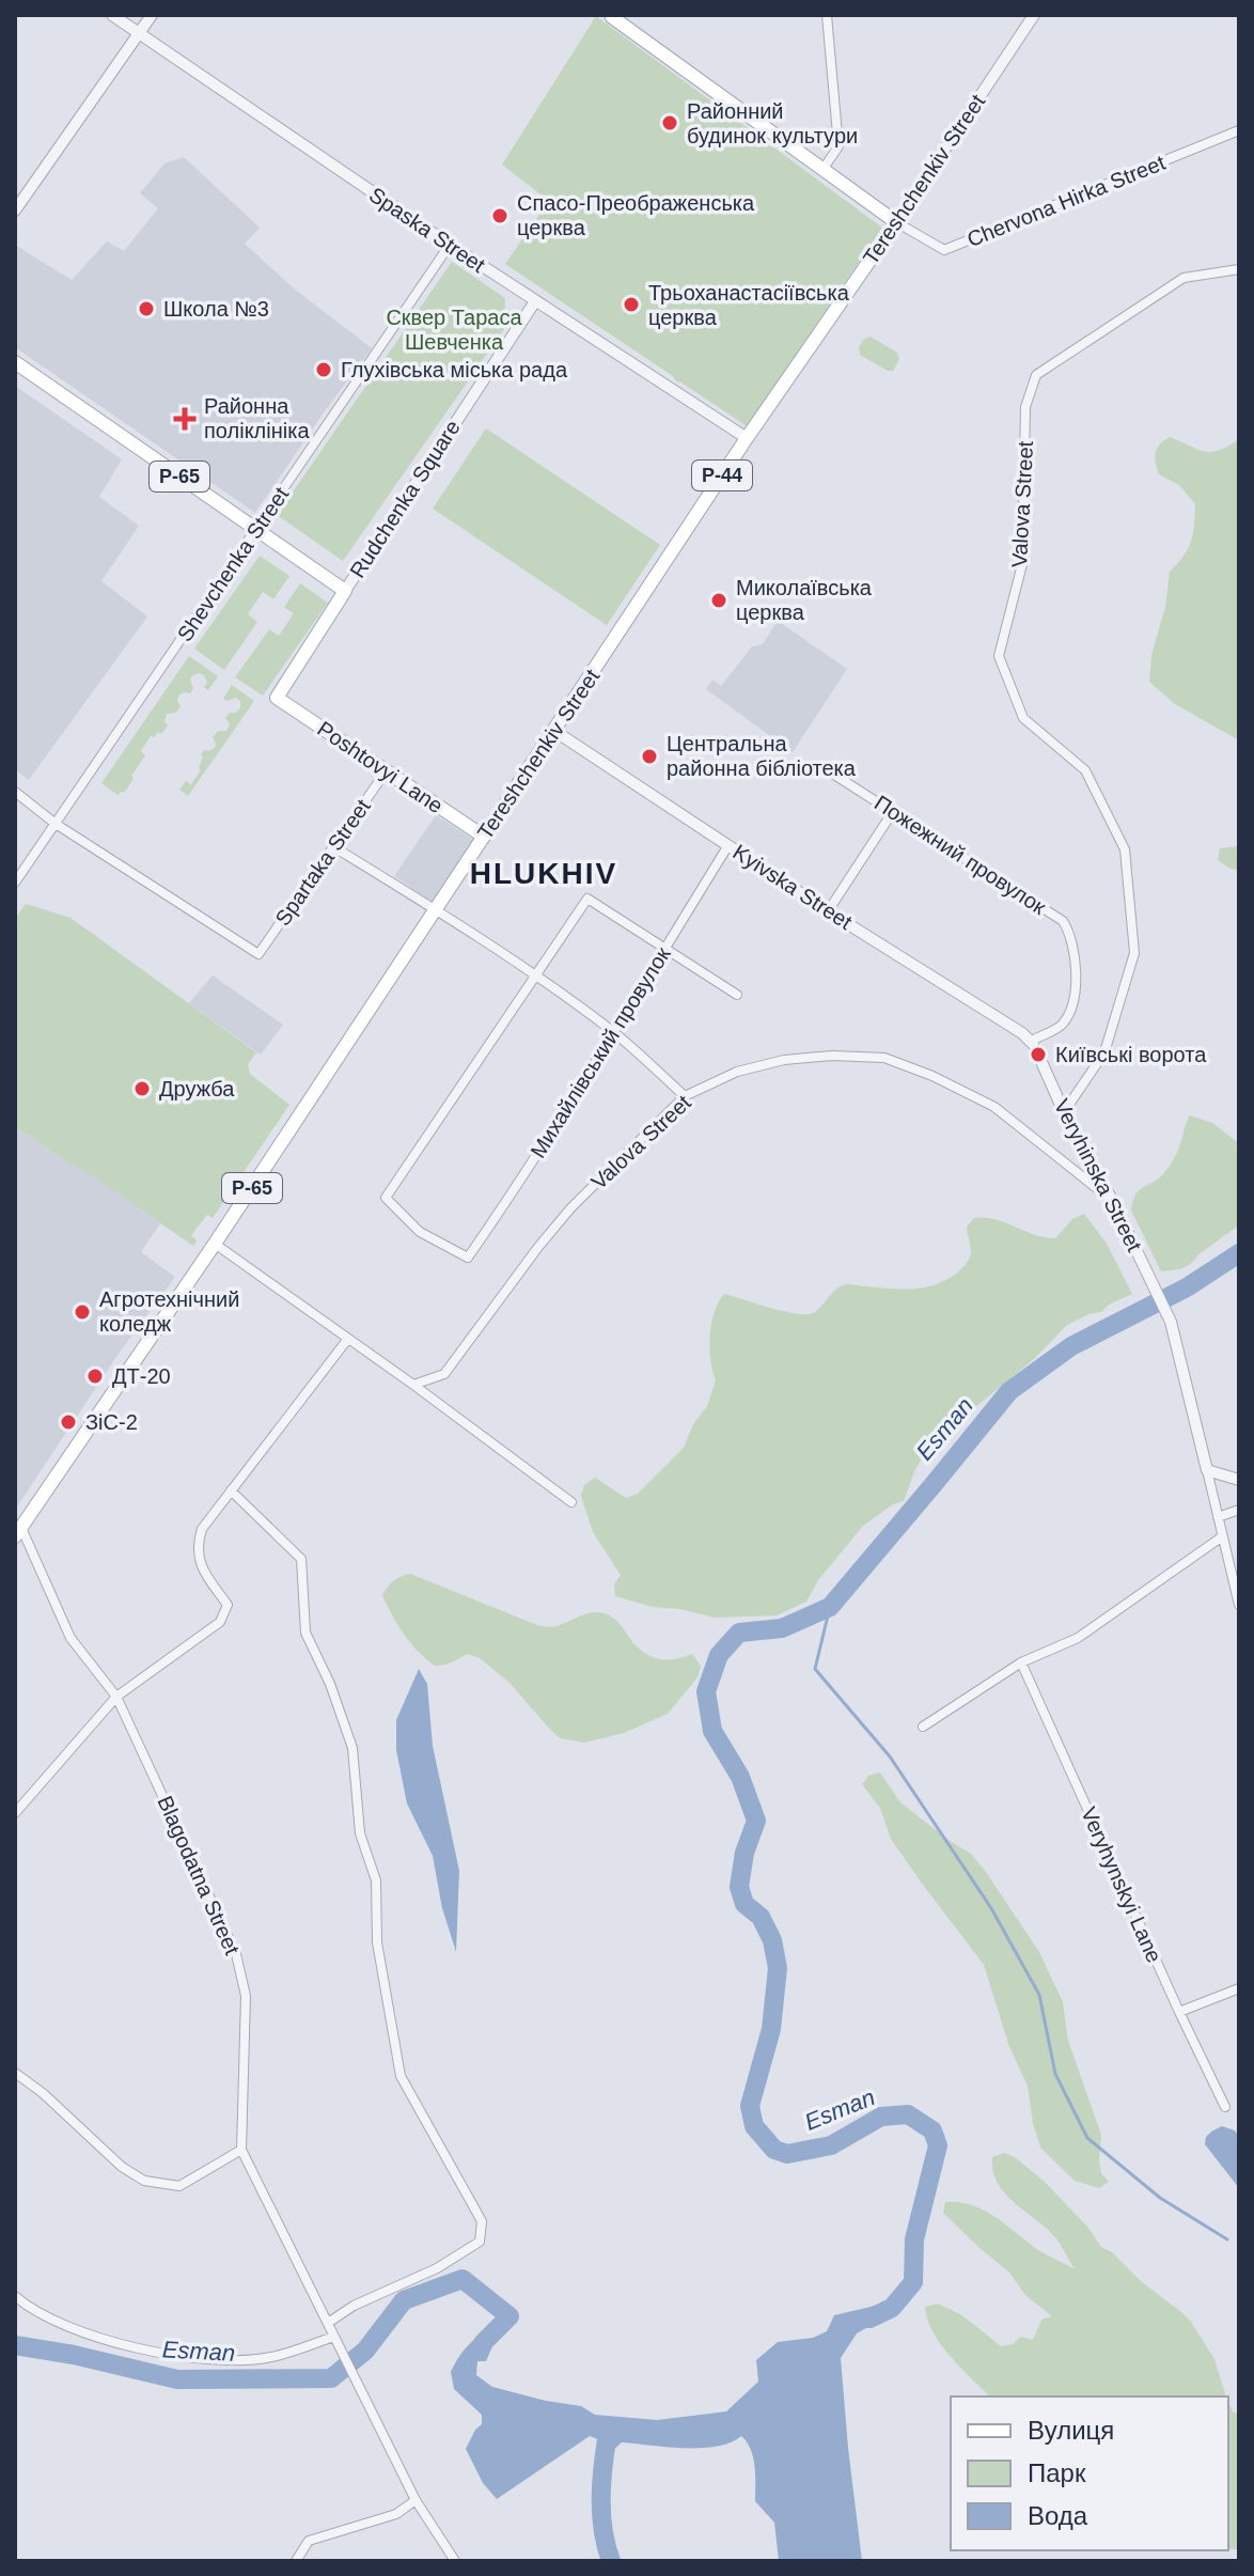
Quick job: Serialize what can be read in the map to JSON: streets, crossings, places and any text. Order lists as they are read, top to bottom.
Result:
{
  "streets": {
    "main road": [
      "Tereshchenkiv Street",
      "Р-44",
      "Р-65",
      "Rudchenka Square",
      "Poshtovyi Lane"
    ],
    "street": [
      "Chervona Hirka Street",
      "Spaska Street",
      "Valova Street",
      "Shevchenka Street",
      "Пожежний провулок",
      "Spartaka Street",
      "Kyivska Street",
      "Михайлівський провулок",
      "Veryhinska Street",
      "Blagodatna Street",
      "Veryhynskyi Lane"
    ]
  },
  "crossings": [
    ["Tereshchenkiv Street", "Chervona Hirka Street"],
    ["Tereshchenkiv Street", "Spaska Street"],
    ["Tereshchenkiv Street", "Poshtovyi Lane"],
    ["Tereshchenkiv Street", "Kyivska Street"],
    ["Tereshchenkiv Street", "Blagodatna Street"],
    ["Spaska Street", "Rudchenka Square"],
    ["Spaska Street", "Shevchenka Street"],
    ["Р-65", "Rudchenka Square"],
    ["Р-65", "Shevchenka Street"],
    ["Rudchenka Square", "Poshtovyi Lane"],
    ["Valova Street", "Veryhinska Street"],
    ["Shevchenka Street", "Spartaka Street"],
    ["Poshtovyi Lane", "Spartaka Street"],
    ["Пожежний провулок", "Kyivska Street"],
    ["Kyivska Street", "Михайлівський провулок"]
  ],
  "districts": ["HLUKHIV"],
  "water": ["Esman"],
  "parks": ["Сквер Тараса Шевченка"],
  "places": {
    "other": [
      "Районний будинок культури",
      "Спасо-Преображенська церква",
      "Трьоханастасіївська церква",
      "Школа №3",
      "Глухівська міська рада",
      "Миколаївська церква",
      "Центральна районна бібліотека",
      "Київські ворота",
      "Дружба",
      "Агротехнічний коледж",
      "ДТ-20",
      "ЗіС-2"
    ],
    "health": ["Районна поліклініка"]
  },
  "legend": ["Вулиця", "Парк", "Вода"]
}
